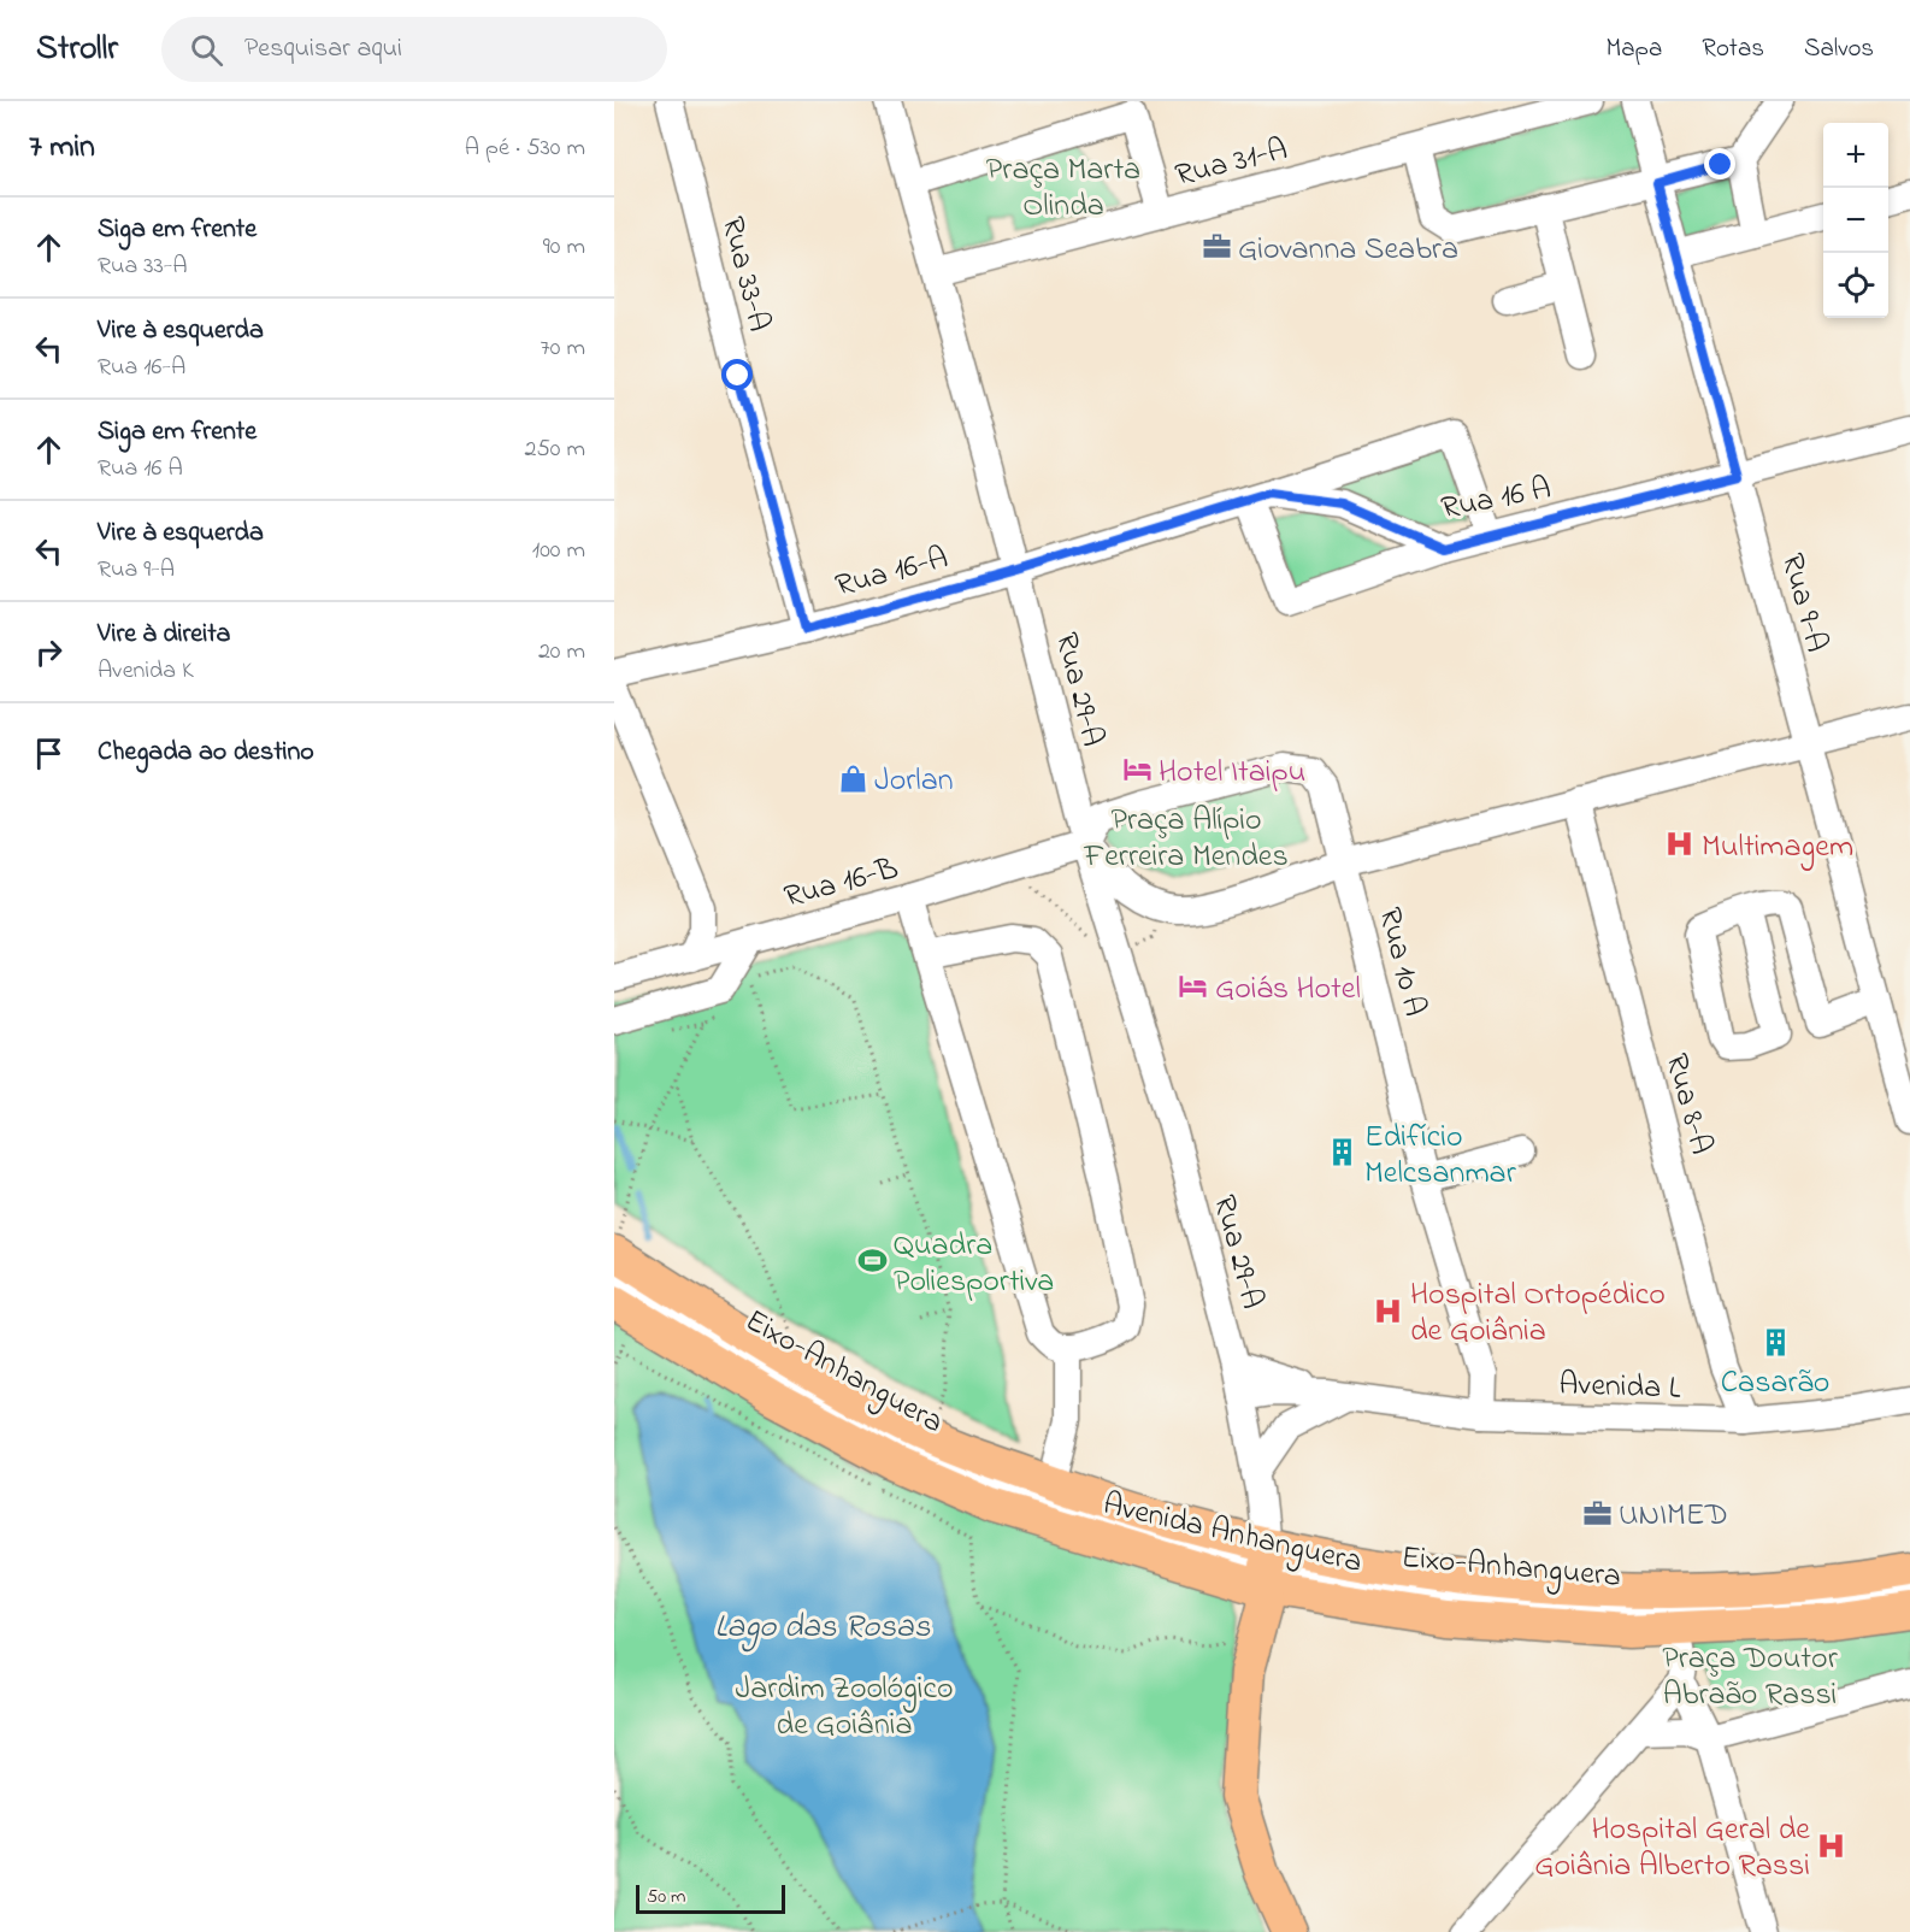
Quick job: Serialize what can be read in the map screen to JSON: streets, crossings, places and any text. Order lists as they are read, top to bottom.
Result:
{
  "streets": {
    "main road": ["Avenida Anhanguera"],
    "street": [
      "Rua 31-A",
      "Rua 33-A",
      "Rua 16 A",
      "Rua 16-A",
      "Rua 9-A",
      "Rua 29-A",
      "Rua 16-B",
      "Rua 10 A",
      "Rua 8-A",
      "Eixo-Anhanguera",
      "Avenida L"
    ]
  },
  "crossings": [
    ["Rua 31-A", "Rua 29-A"],
    ["Rua 33-A", "Rua 16-A"],
    ["Rua 16 A", "Rua 16-A"],
    ["Rua 16 A", "Rua 9-A"],
    ["Rua 16 A", "Rua 29-A"],
    ["Rua 16-A", "Rua 29-A"],
    ["Rua 29-A", "Rua 16-B"],
    ["Rua 29-A", "Rua 10 A"],
    ["Rua 29-A", "Eixo-Anhanguera"],
    ["Rua 29-A", "Avenida L"],
    ["Rua 29-A", "Avenida Anhanguera"],
    ["Rua 16-B", "Rua 10 A"],
    ["Rua 10 A", "Avenida L"],
    ["Rua 8-A", "Avenida L"],
    ["Eixo-Anhanguera", "Avenida Anhanguera"]
  ],
  "water": ["Lago das Rosas"],
  "parks": [
    "Praça Marta Olinda",
    "Praça Alípio Ferreira Mendes",
    "Praça Doutor Abraão Rassi",
    "Jardim Zoológico de Goiânia"
  ],
  "places": {
    "office": ["Giovanna Seabra", "UNIMED"],
    "hotel": ["Hotel Itaipu", "Goiás Hotel"],
    "shop": ["Jorlan"],
    "hospital": ["Multimagem", "Hospital Ortopédico de Goiânia", "Hospital Geral de Goiânia Alberto Rassi"],
    "building": ["Edifício Melcsanmar", "Casarão"],
    "sports": ["Quadra Poliesportiva"]
  },
  "scale_bar": "50 m",
  "page": {
    "header": "Strollr",
    "search": "Pesquisar aqui",
    "nav": ["Mapa", "Rotas", "Salvos"],
    "heading": ["7 min", "A pé · 530 m"],
    "map_buttons": ["+", "−"],
    "list": [
      ["Siga em frente", "Rua 33-A", "90 m"],
      ["Vire à esquerda", "Rua 16-A", "70 m"],
      ["Siga em frente", "Rua 16 A", "250 m"],
      ["Vire à esquerda", "Rua 9-A", "100 m"],
      ["Vire à direita", "Avenida K", "20 m"],
      "Chegada ao destino"
    ],
    "scale": "50 m"
  }
}
